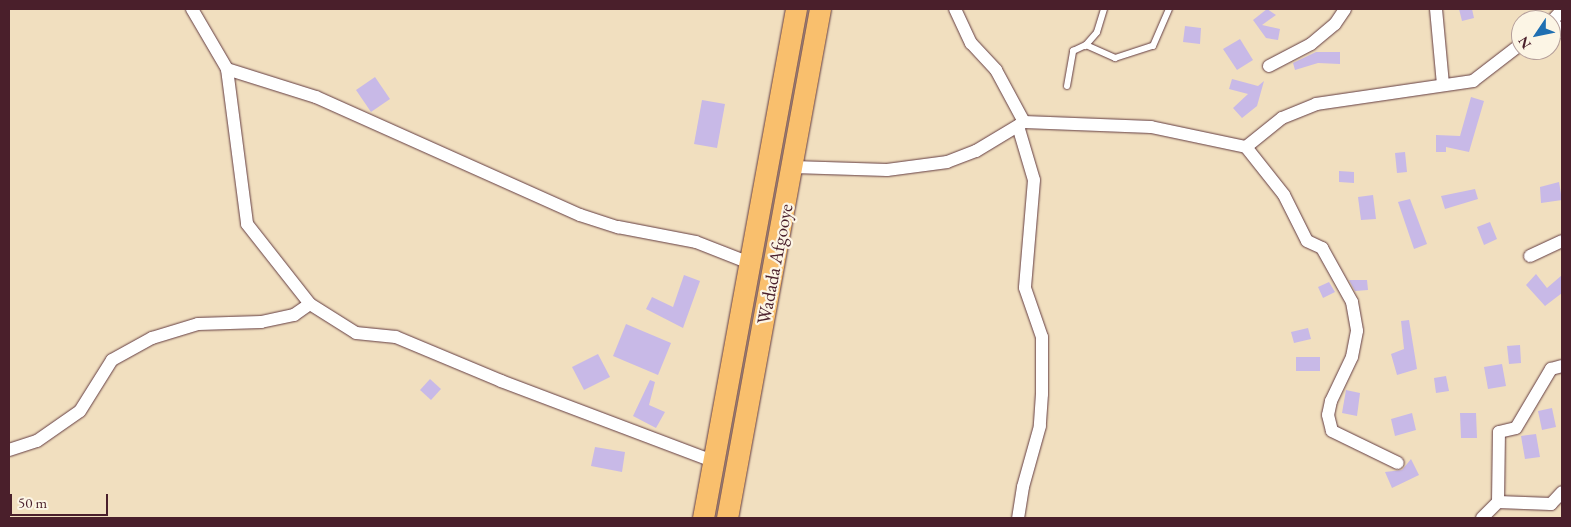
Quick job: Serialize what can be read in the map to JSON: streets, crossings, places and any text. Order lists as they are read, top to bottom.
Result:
{
  "streets": {
    "highway": ["Wadada Afgooye"]
  },
  "scale_bar": "50 m",
  "north": "bottom left"
}
